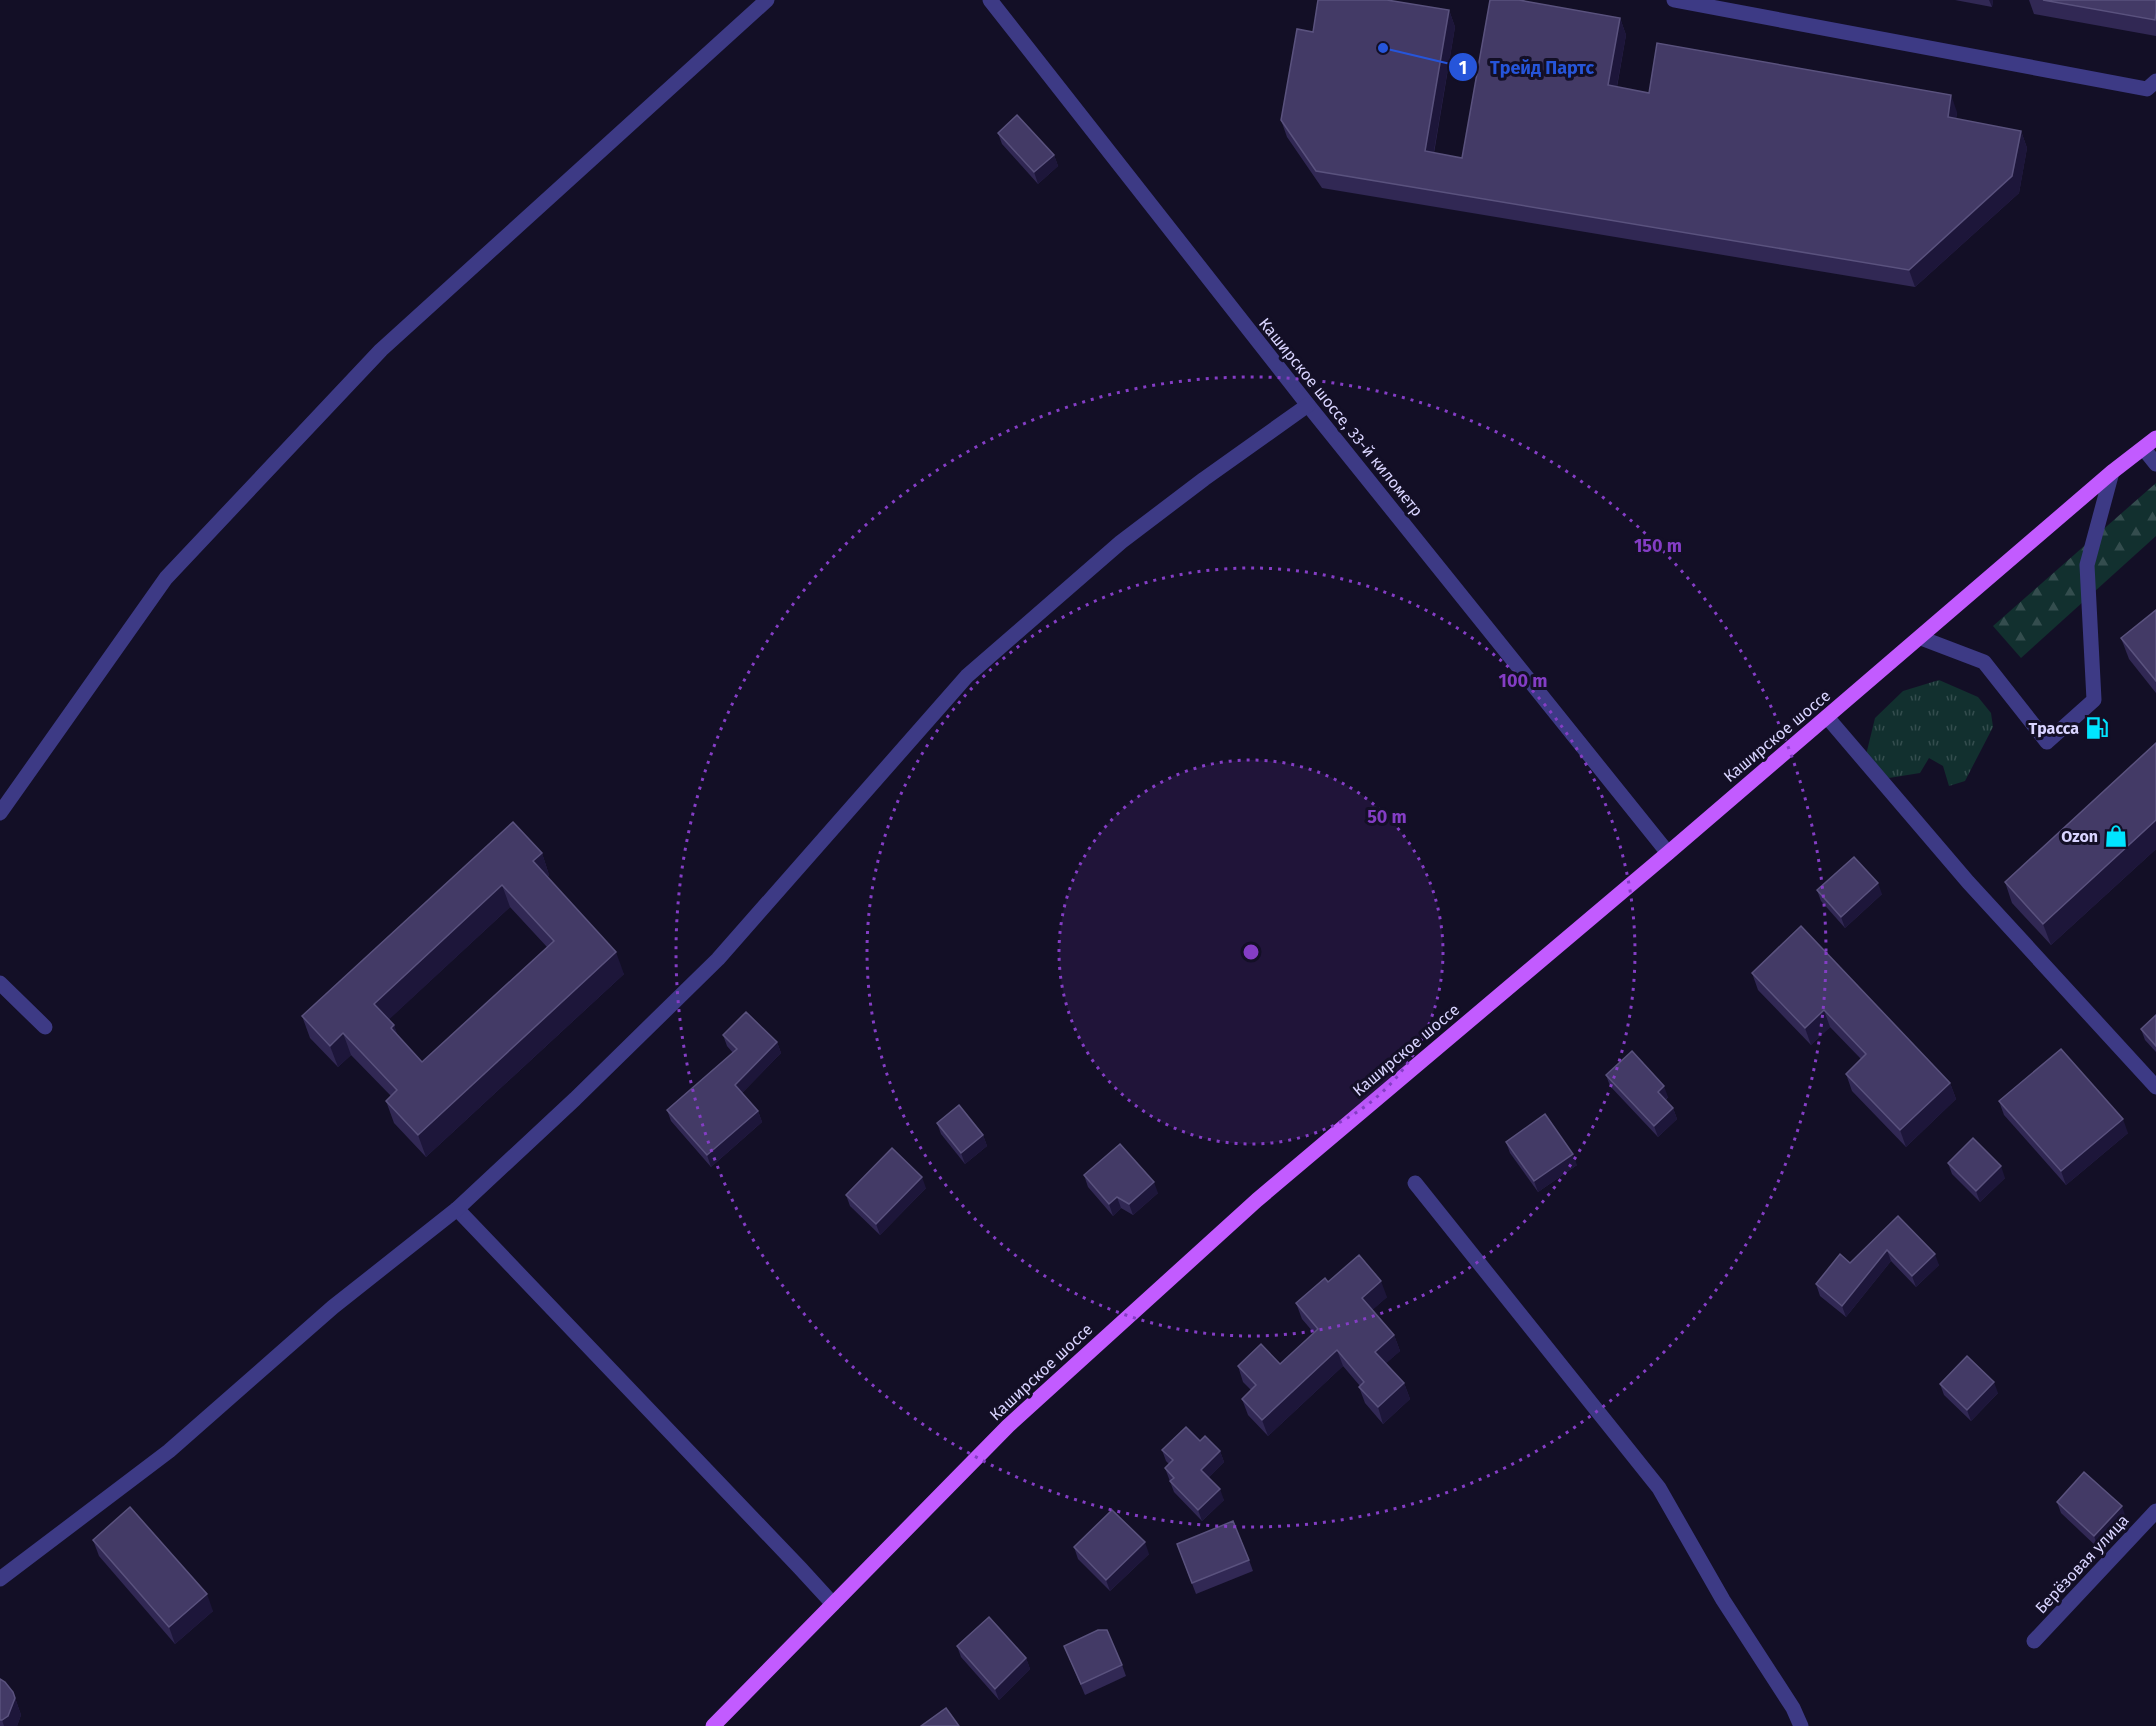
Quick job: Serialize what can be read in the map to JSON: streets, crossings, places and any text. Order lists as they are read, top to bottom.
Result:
{
  "streets": {
    "main road": ["Каширское шоссе"],
    "street": ["Каширское шоссе, 33-й километр", "Берёзовая улица"]
  },
  "crossings": [
    ["Каширское шоссе, 33-й километр", "Каширское шоссе"]
  ],
  "places": {
    "other": ["Трейд Партс"],
    "fuel station": ["Трасса"],
    "shop": ["Ozon"]
  },
  "rings": ["150 m", "100 m", "50 m"]
}
